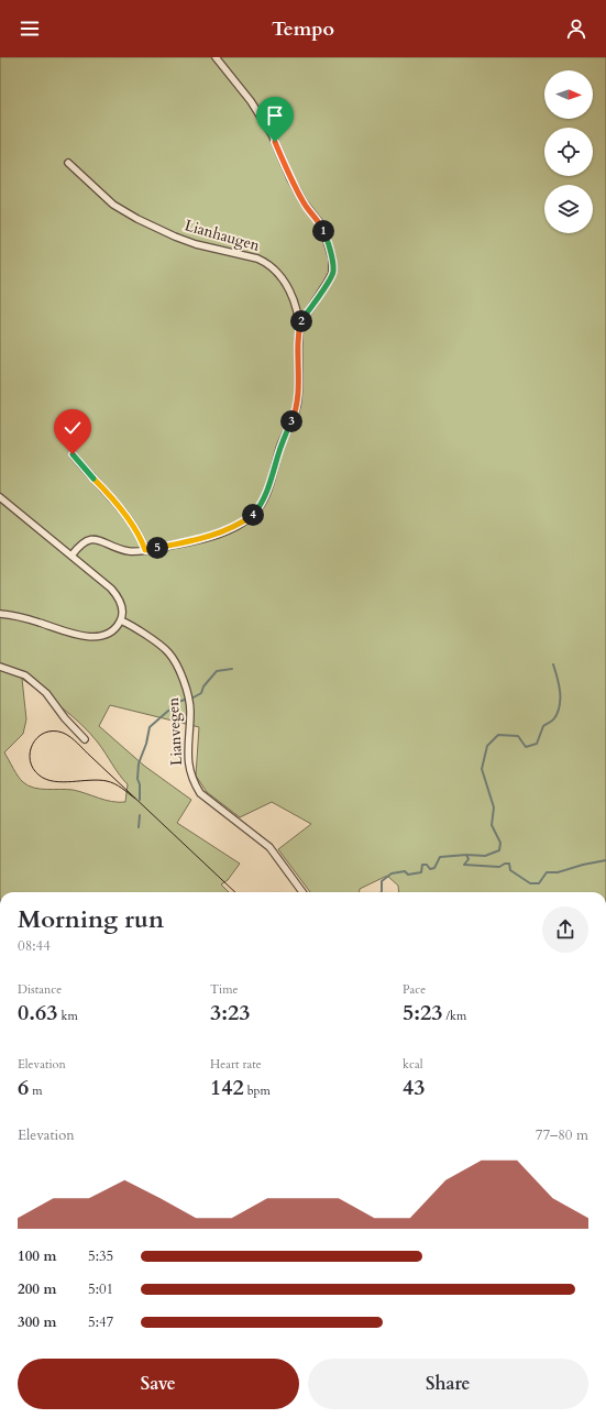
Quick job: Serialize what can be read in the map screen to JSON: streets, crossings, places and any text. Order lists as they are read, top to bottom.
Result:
{
  "streets": {
    "street": ["Lianhaugen", "Lianvegen"]
  },
  "north": "right",
  "page": {
    "header": "Tempo",
    "pins": [
      "1",
      "2",
      "3",
      "4",
      "5"
    ],
    "heading": ["Morning run", "08:44"],
    "stats": [
      ["Distance", "0.63 km"],
      ["Time", "3:23"],
      ["Pace", "5:23 /km"],
      ["Elevation", "6 m"],
      ["Heart rate", "142 bpm"],
      ["kcal", "43"]
    ],
    "chart": ["Elevation", "77–80 m"],
    "list": [
      {
        "name": "100 m",
        "note": "5:35"
      },
      {
        "name": "200 m",
        "note": "5:01"
      },
      {
        "name": "300 m",
        "note": "5:47"
      }
    ],
    "buttons": ["Save", "Share"]
  }
}
